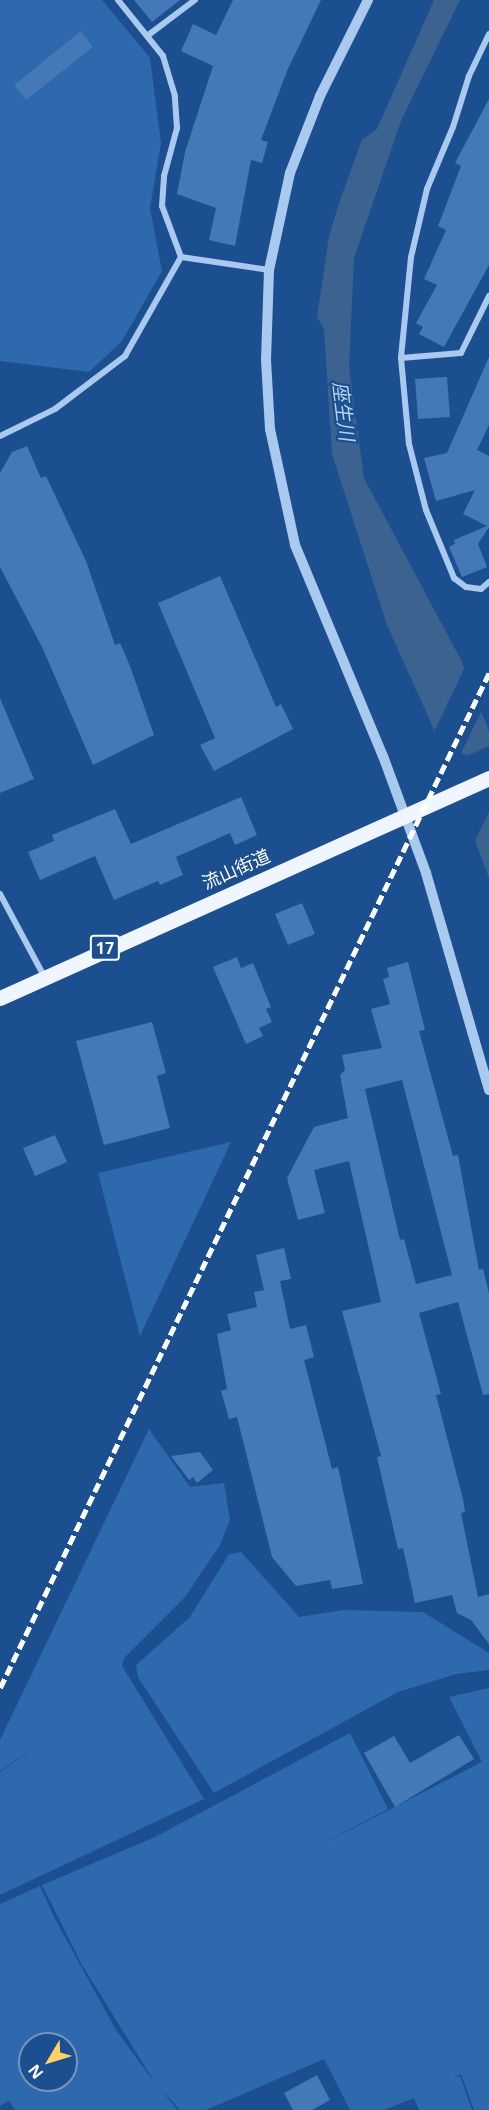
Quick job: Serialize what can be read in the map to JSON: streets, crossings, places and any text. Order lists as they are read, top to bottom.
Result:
{
  "streets": {
    "main road": ["流山街道", "17"]
  },
  "water": ["座生川"],
  "north": "bottom left"
}
